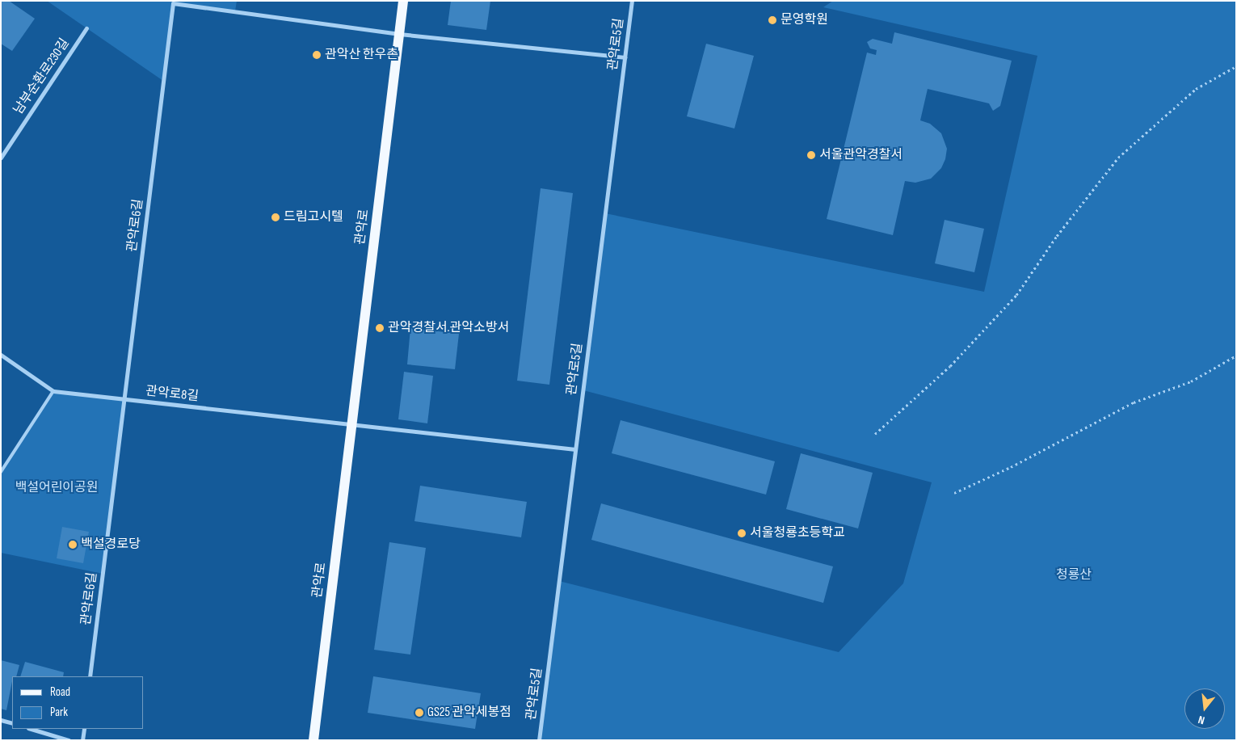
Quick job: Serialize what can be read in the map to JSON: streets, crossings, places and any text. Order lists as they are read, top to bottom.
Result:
{
  "streets": {
    "main road": ["관악로"],
    "street": [
      "관악로5길",
      "남부순환로230길",
      "관악로6길",
      "관악로8길"
    ]
  },
  "crossings": [
    ["관악로6길", "관악로"],
    ["관악로6길", "관악로8길"],
    ["관악로", "관악로8길"]
  ],
  "parks": ["백설어린이공원", "청룡산"],
  "places": [
    "문영학원",
    "관악산 한우촌",
    "서울관악경찰서",
    "드림고시텔",
    "관악경찰서.관악소방서",
    "서울청룡초등학교",
    "백설경로당",
    "GS25 관악세봉점"
  ],
  "legend": ["Road", "Park"],
  "north": "bottom"
}
